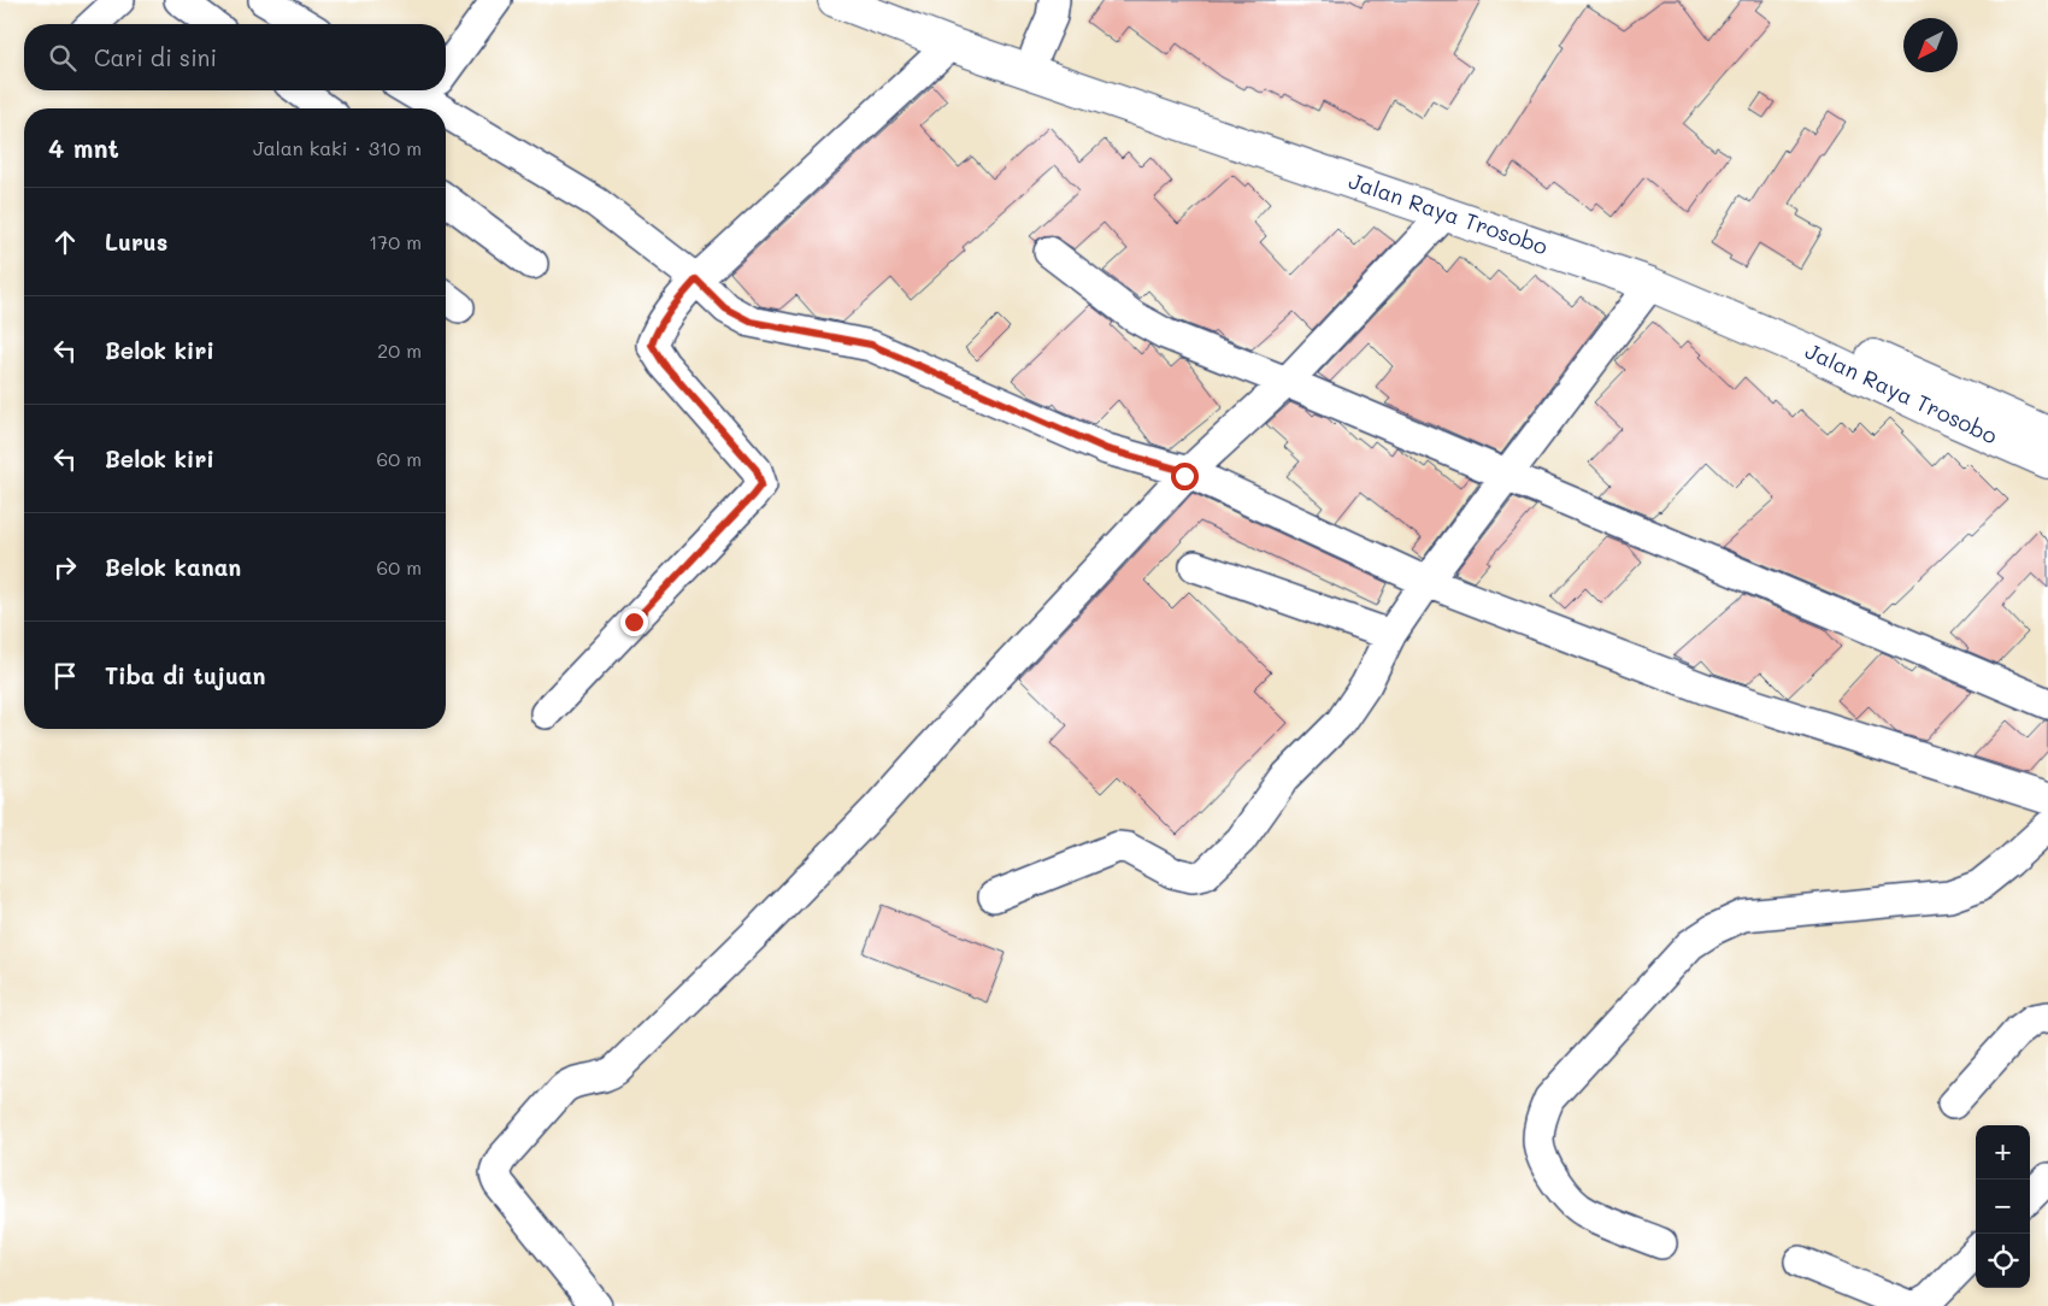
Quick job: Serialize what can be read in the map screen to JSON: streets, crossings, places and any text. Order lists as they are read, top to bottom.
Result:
{
  "streets": {
    "highway": ["Jalan Raya Trosobo"]
  },
  "north": "bottom left",
  "page": {
    "search": "Cari di sini",
    "heading": ["4 mnt", "Jalan kaki · 310 m"],
    "list": [
      ["Lurus", "170 m"],
      ["Belok kiri", "20 m"],
      ["Belok kiri", "60 m"],
      ["Belok kanan", "60 m"],
      "Tiba di tujuan"
    ],
    "map_buttons": ["+", "−"]
  }
}
